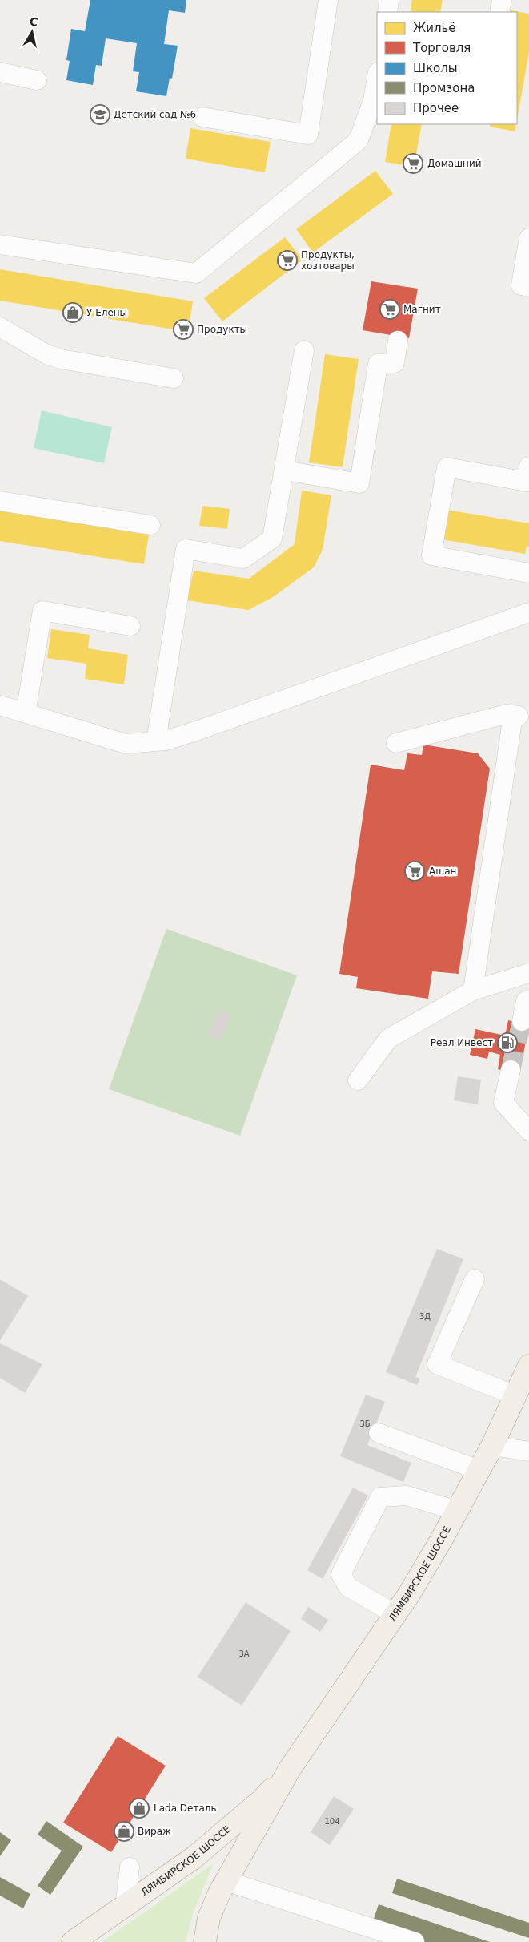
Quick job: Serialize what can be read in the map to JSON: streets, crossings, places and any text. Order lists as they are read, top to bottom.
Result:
{
  "streets": {
    "main road": ["ЛЯМБИРСКОЕ ШОССЕ"]
  },
  "places": {
    "school or university": ["Детский сад №6"],
    "supermarket": [
      "Домашний",
      "Продукты, хозтовары",
      "Магнит",
      "Продукты",
      "Ашан"
    ],
    "shop": ["У Елены", "Lada Dеталь", "Вираж"],
    "fuel station": ["Реал Инвест"]
  },
  "house_numbers": [
    "3Д",
    "3Б",
    "3А",
    "104"
  ],
  "legend": [
    "Жильё",
    "Торговля",
    "Школы",
    "Промзона",
    "Прочее"
  ],
  "north": "top"
}
